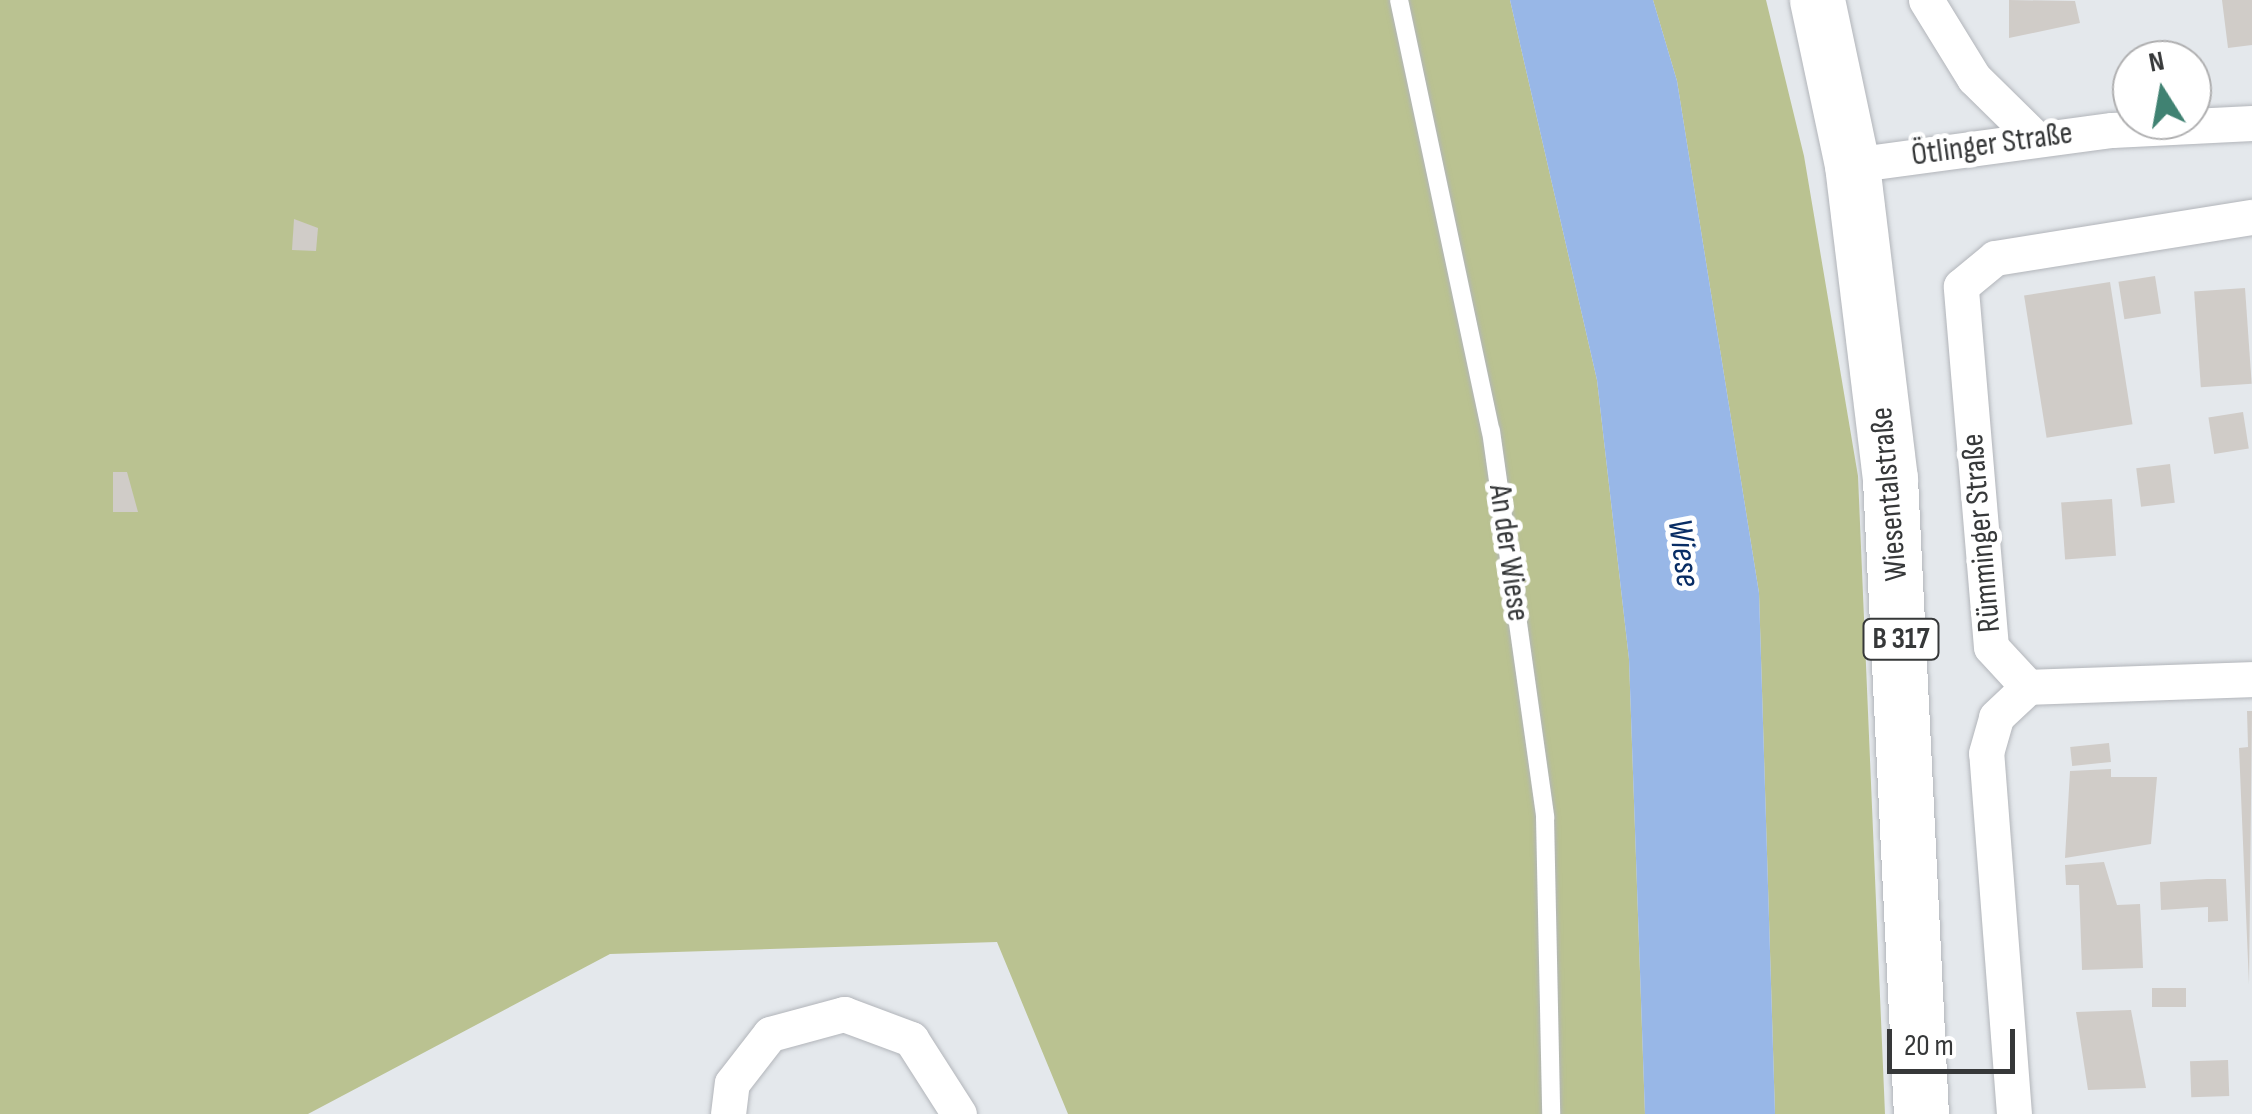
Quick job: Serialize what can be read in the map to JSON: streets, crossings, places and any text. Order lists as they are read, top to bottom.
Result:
{
  "streets": {
    "main road": ["Wiesentalstraße", "B 317"],
    "street": ["Ötlinger Straße", "Rümminger Straße"],
    "lane": ["An der Wiese"]
  },
  "crossings": [
    ["Ötlinger Straße", "Wiesentalstraße"]
  ],
  "water": ["Wiese"],
  "scale_bar": "20 m",
  "north": "top"
}
